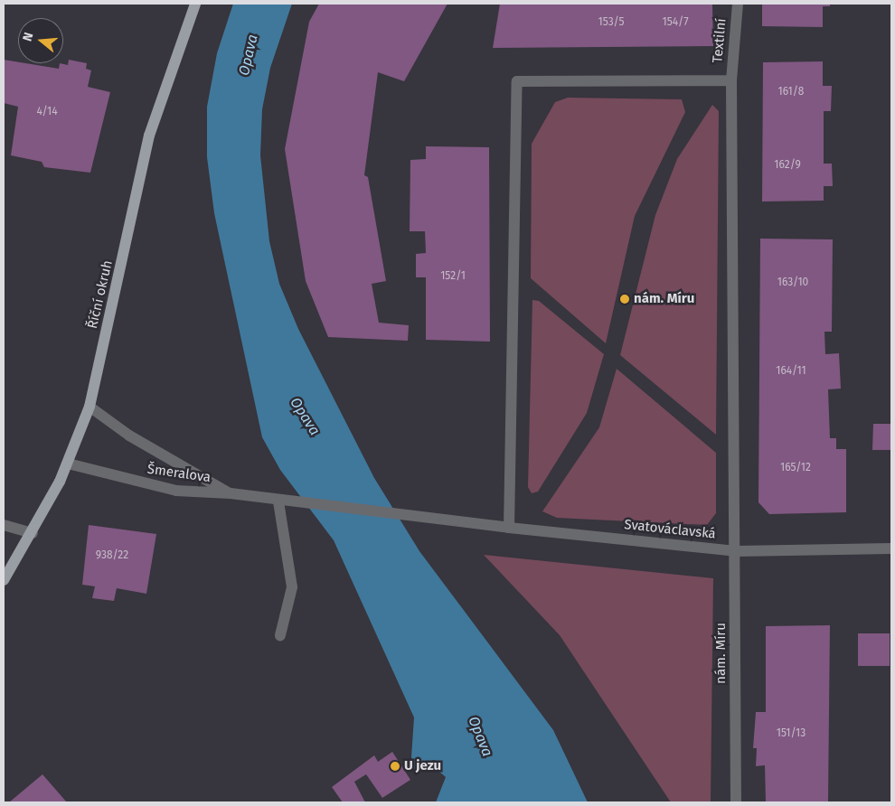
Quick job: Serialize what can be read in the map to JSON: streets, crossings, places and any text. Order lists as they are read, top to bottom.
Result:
{
  "streets": {
    "main road": ["Říční okruh"],
    "street": [
      "Textilní",
      "Šmeralova",
      "Svatováclavská",
      "nám. Míru"
    ]
  },
  "crossings": [
    ["Textilní", "nám. Míru"],
    ["Říční okruh", "Šmeralova"],
    ["Šmeralova", "Svatováclavská"],
    ["Svatováclavská", "nám. Míru"]
  ],
  "water": ["Opava"],
  "places": ["nám. Míru", "U jezu"],
  "house_numbers": [
    "153/5",
    "154/7",
    "161/8",
    "4/14",
    "162/9",
    "152/1",
    "163/10",
    "164/11",
    "165/12",
    "938/22",
    "151/13"
  ],
  "north": "left"
}
